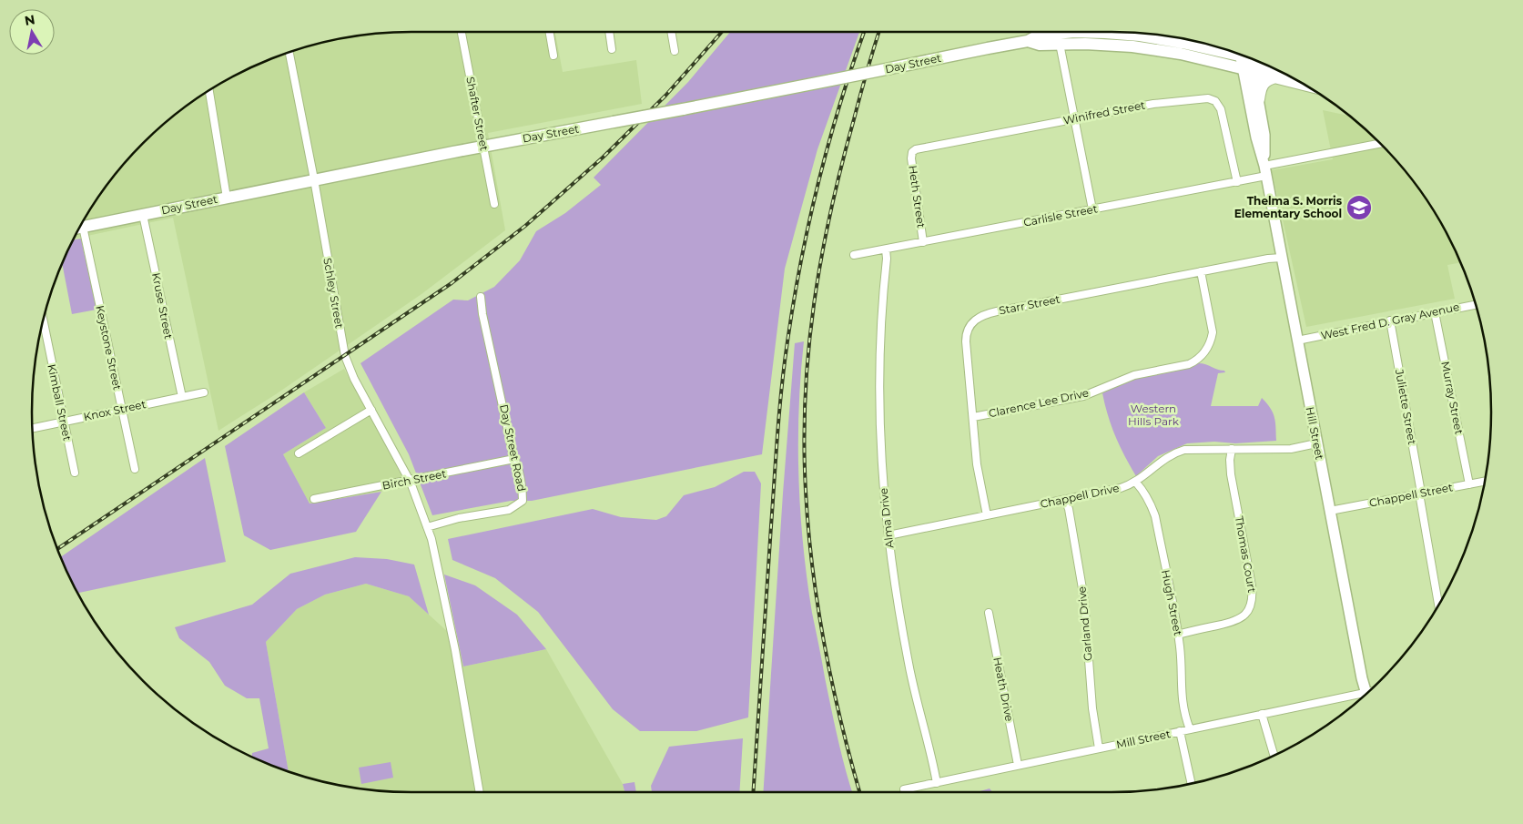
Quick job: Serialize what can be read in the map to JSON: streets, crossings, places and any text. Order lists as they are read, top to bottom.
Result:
{
  "streets": {
    "main road": ["Day Street"],
    "street": [
      "Winifred Street",
      "Shafter Street",
      "Heth Street",
      "Carlisle Street",
      "Schley Street",
      "Starr Street",
      "Kruse Street",
      "West Fred D. Gray Avenue",
      "Keystone Street",
      "Murray Street",
      "Kimball Street",
      "Clarence Lee Drive",
      "Juliette Street",
      "Knox Street",
      "Hill Street",
      "Day Street Road",
      "Birch Street",
      "Chappell Street",
      "Chappell Drive",
      "Alma Drive",
      "Thomas Court",
      "Hugh Street",
      "Garland Drive",
      "Heath Drive",
      "Mill Street"
    ]
  },
  "crossings": [
    ["Day Street", "Shafter Street"],
    ["Day Street", "Schley Street"],
    ["Day Street", "Kruse Street"],
    ["Day Street", "Hill Street"],
    ["Winifred Street", "Heth Street"],
    ["Winifred Street", "Carlisle Street"],
    ["Heth Street", "Carlisle Street"],
    ["Carlisle Street", "Hill Street"],
    ["Carlisle Street", "Alma Drive"],
    ["Schley Street", "Day Street Road"],
    ["Schley Street", "Birch Street"],
    ["Starr Street", "Clarence Lee Drive"],
    ["Starr Street", "Hill Street"],
    ["Starr Street", "Chappell Drive"],
    ["Kruse Street", "Knox Street"],
    ["West Fred D. Gray Avenue", "Murray Street"],
    ["West Fred D. Gray Avenue", "Juliette Street"],
    ["West Fred D. Gray Avenue", "Hill Street"],
    ["Keystone Street", "Knox Street"],
    ["Murray Street", "Chappell Street"],
    ["Kimball Street", "Knox Street"],
    ["Juliette Street", "Chappell Street"],
    ["Hill Street", "Chappell Street"],
    ["Hill Street", "Chappell Drive"],
    ["Day Street Road", "Birch Street"],
    ["Chappell Drive", "Alma Drive"],
    ["Chappell Drive", "Thomas Court"],
    ["Chappell Drive", "Hugh Street"],
    ["Chappell Drive", "Garland Drive"],
    ["Alma Drive", "Mill Street"],
    ["Thomas Court", "Hugh Street"],
    ["Hugh Street", "Mill Street"],
    ["Garland Drive", "Mill Street"],
    ["Heath Drive", "Mill Street"]
  ],
  "parks": ["Western Hills Park"],
  "places": {
    "school or university": ["Thelma S. Morris Elementary School"]
  },
  "north": "top"
}
